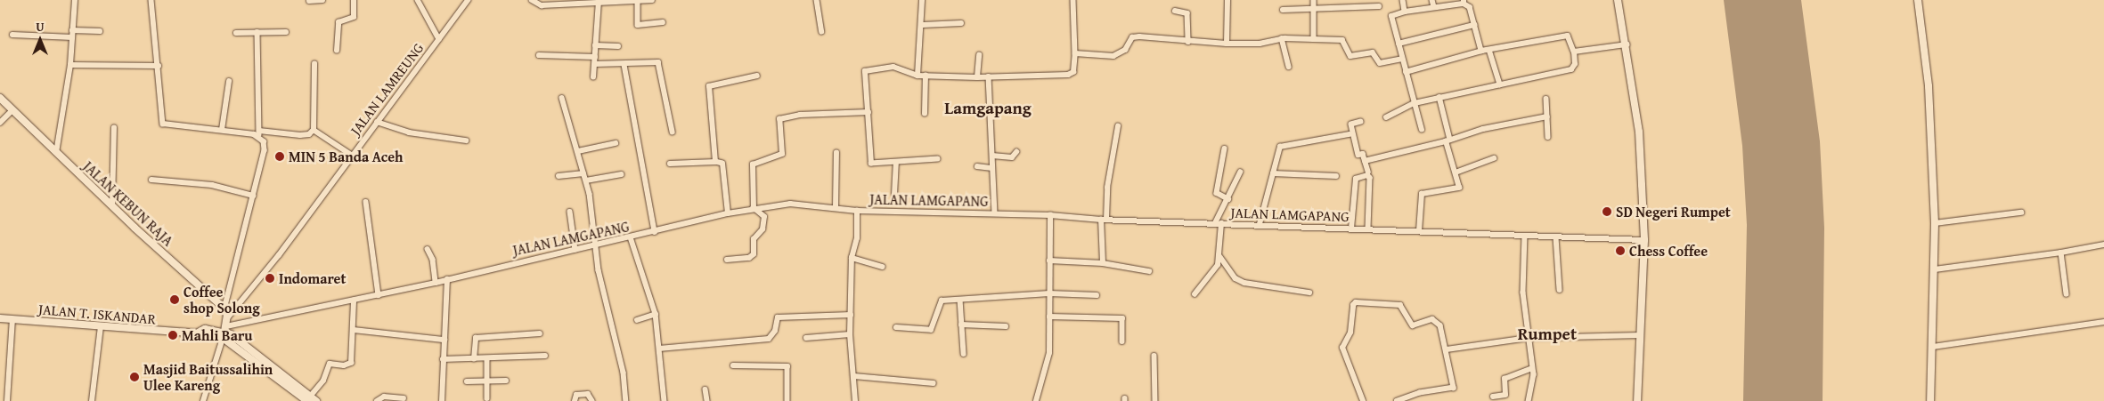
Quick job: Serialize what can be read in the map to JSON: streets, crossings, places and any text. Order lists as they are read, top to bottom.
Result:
{
  "streets": {
    "street": [
      "JALAN LAMREUNG",
      "JALAN LAMGAPANG",
      "JALAN KEBUN RAJA",
      "JALAN T. ISKANDAR"
    ]
  },
  "crossings": [
    ["JALAN LAMGAPANG", "JALAN T. ISKANDAR"]
  ],
  "districts": ["Lamgapang", "Rumpet"],
  "places": [
    "MIN 5 Banda Aceh",
    "SD Negeri Rumpet",
    "Chess Coffee",
    "Indomaret",
    "Coffee shop Solong",
    "Mahli Baru",
    "Masjid Baitussalihin Ulee Kareng"
  ],
  "north": "top"
}
